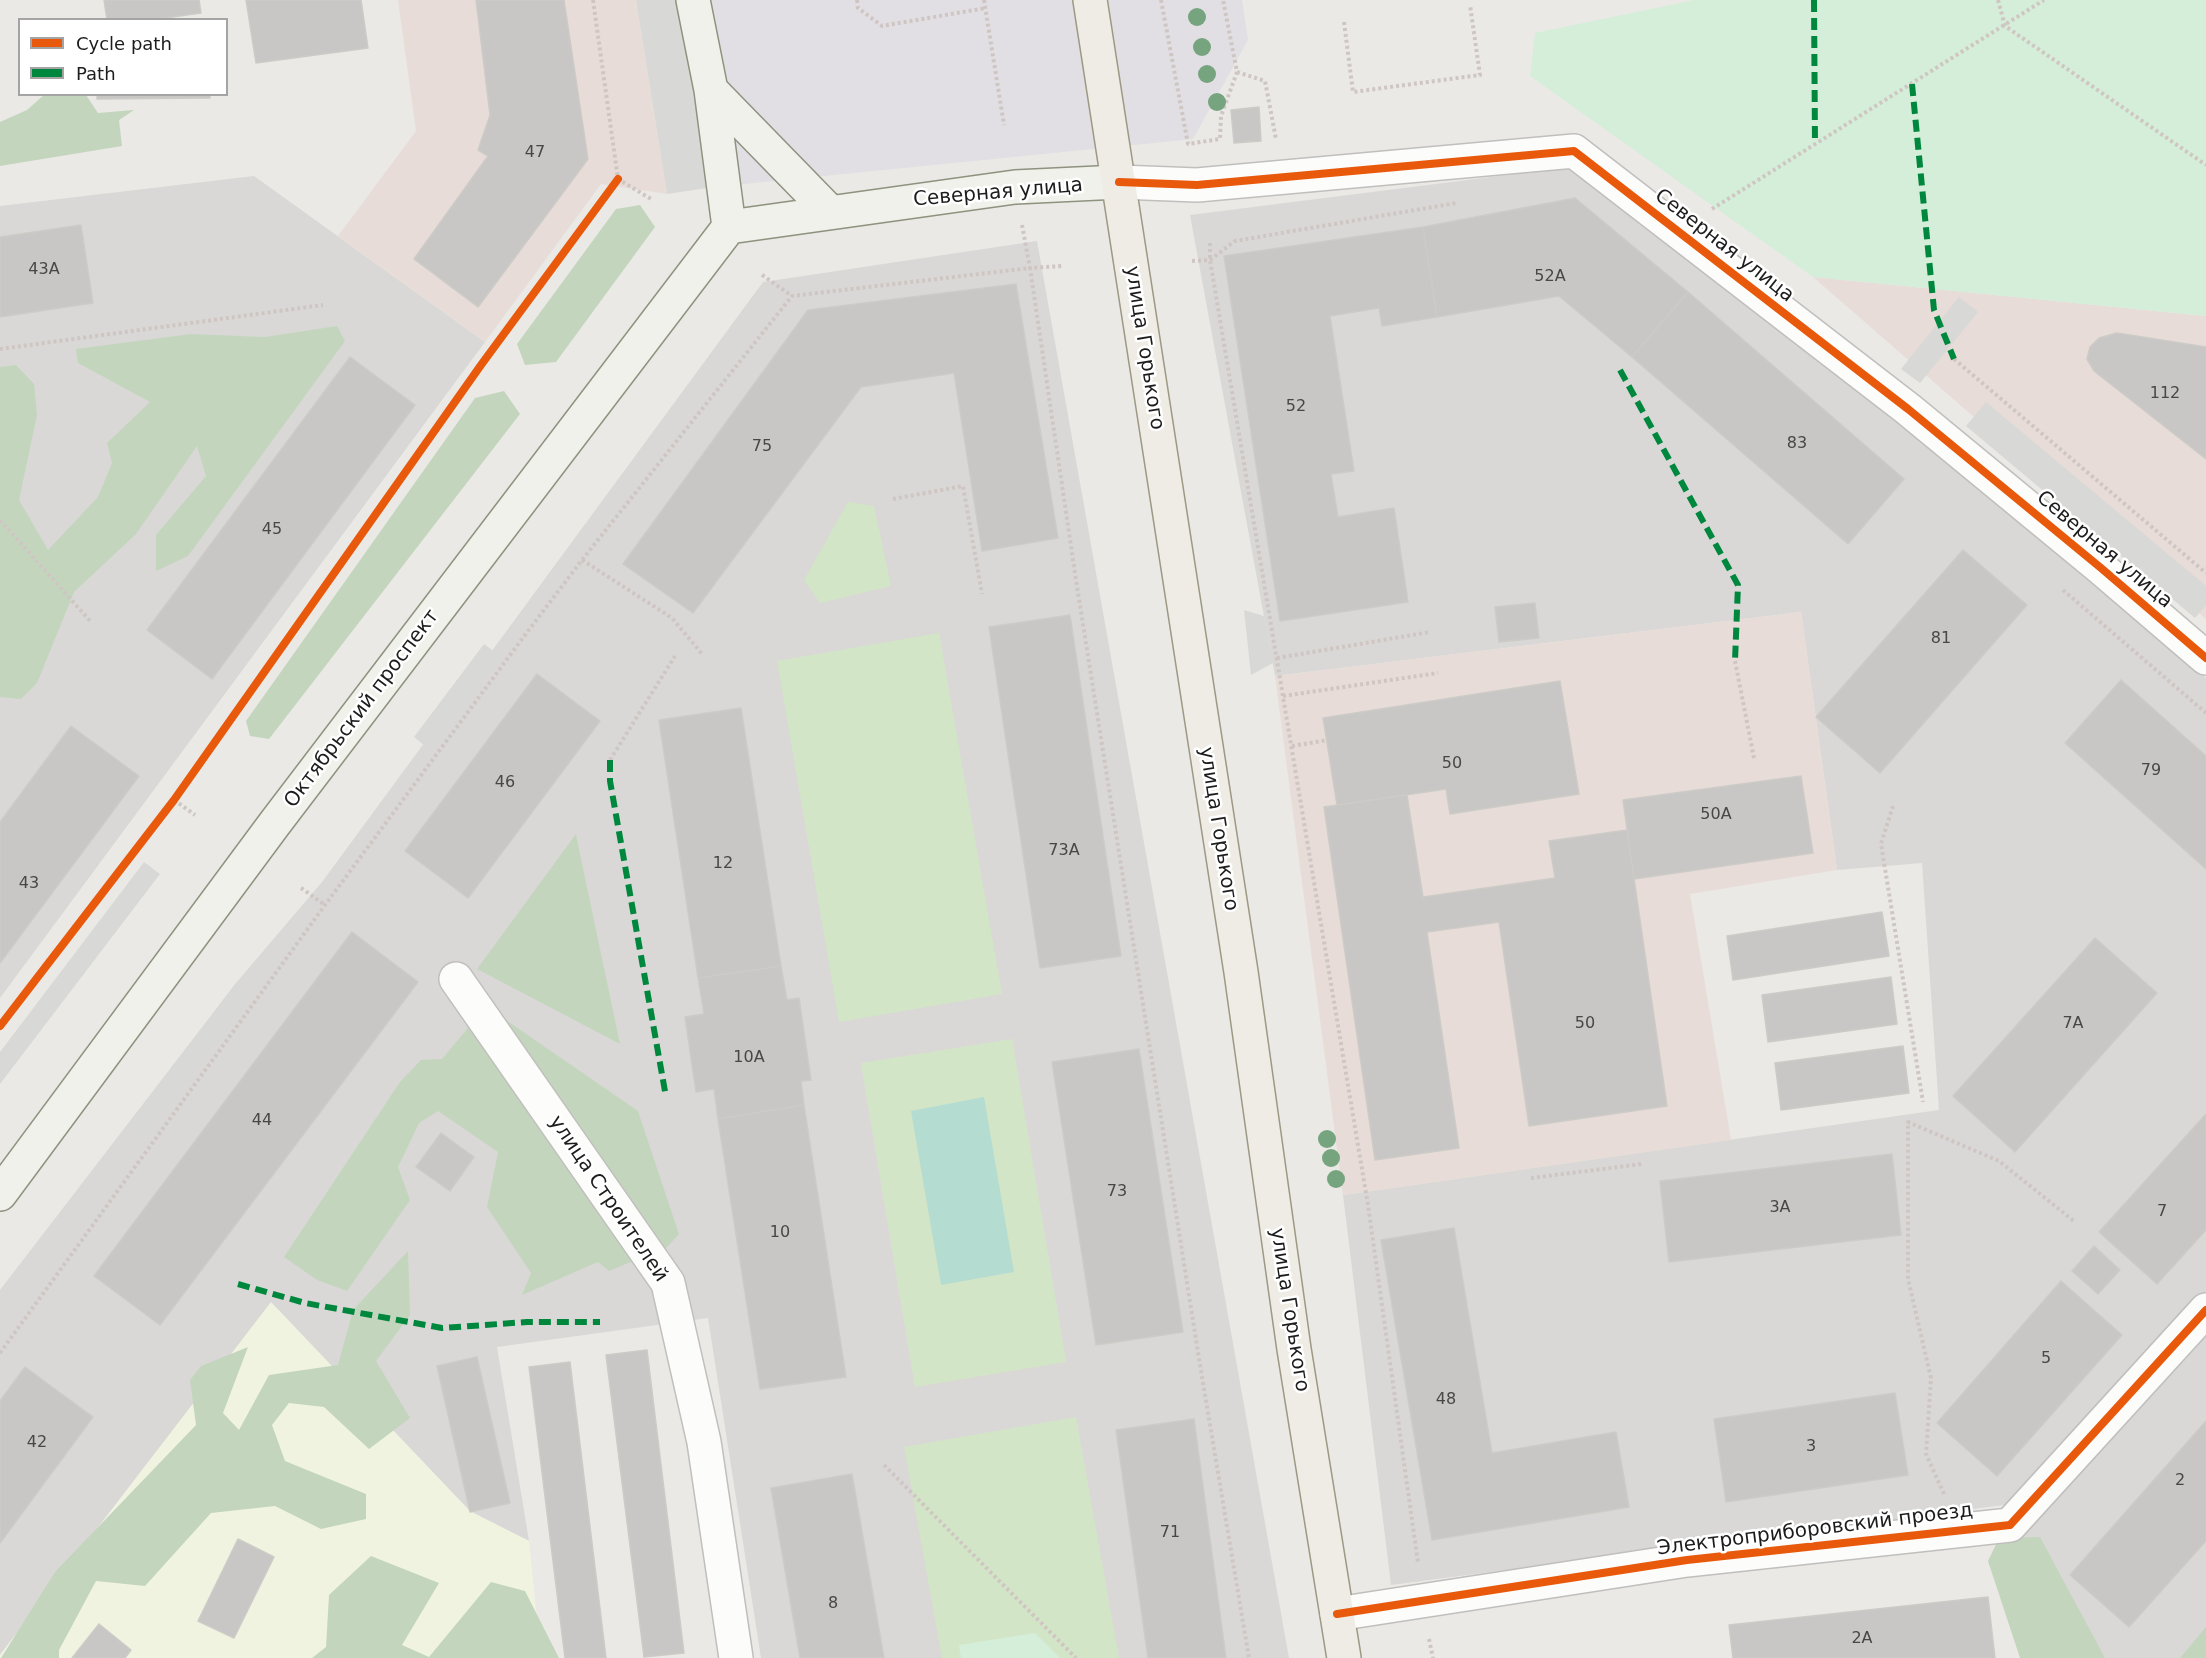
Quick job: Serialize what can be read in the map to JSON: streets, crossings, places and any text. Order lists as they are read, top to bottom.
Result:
{
  "streets": {
    "main road": ["Северная улица", "улица Горького", "Октябрьский проспект"],
    "street": ["улица Строителей", "Электроприборовский проезд"]
  },
  "crossings": [
    ["Северная улица", "улица Горького"],
    ["Северная улица", "Октябрьский проспект"],
    ["улица Горького", "Электроприборовский проезд"]
  ],
  "house_numbers": [
    "47",
    "43А",
    "52А",
    "112",
    "52",
    "83",
    "75",
    "45",
    "81",
    "50",
    "79",
    "46",
    "50А",
    "73А",
    "12",
    "43",
    "50",
    "7А",
    "10А",
    "44",
    "73",
    "3А",
    "7",
    "10",
    "5",
    "48",
    "42",
    "3",
    "2",
    "71",
    "8",
    "2А"
  ],
  "legend": ["Cycle path", "Path"]
}
